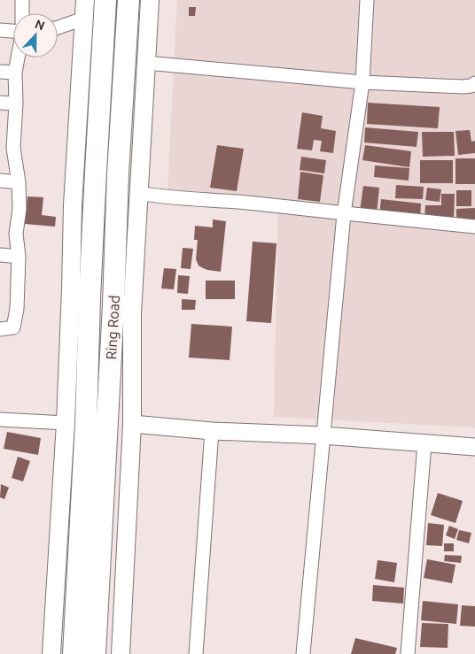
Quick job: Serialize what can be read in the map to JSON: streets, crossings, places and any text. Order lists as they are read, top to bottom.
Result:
{
  "streets": {
    "highway": ["Ring Road"]
  },
  "north": "top"
}
